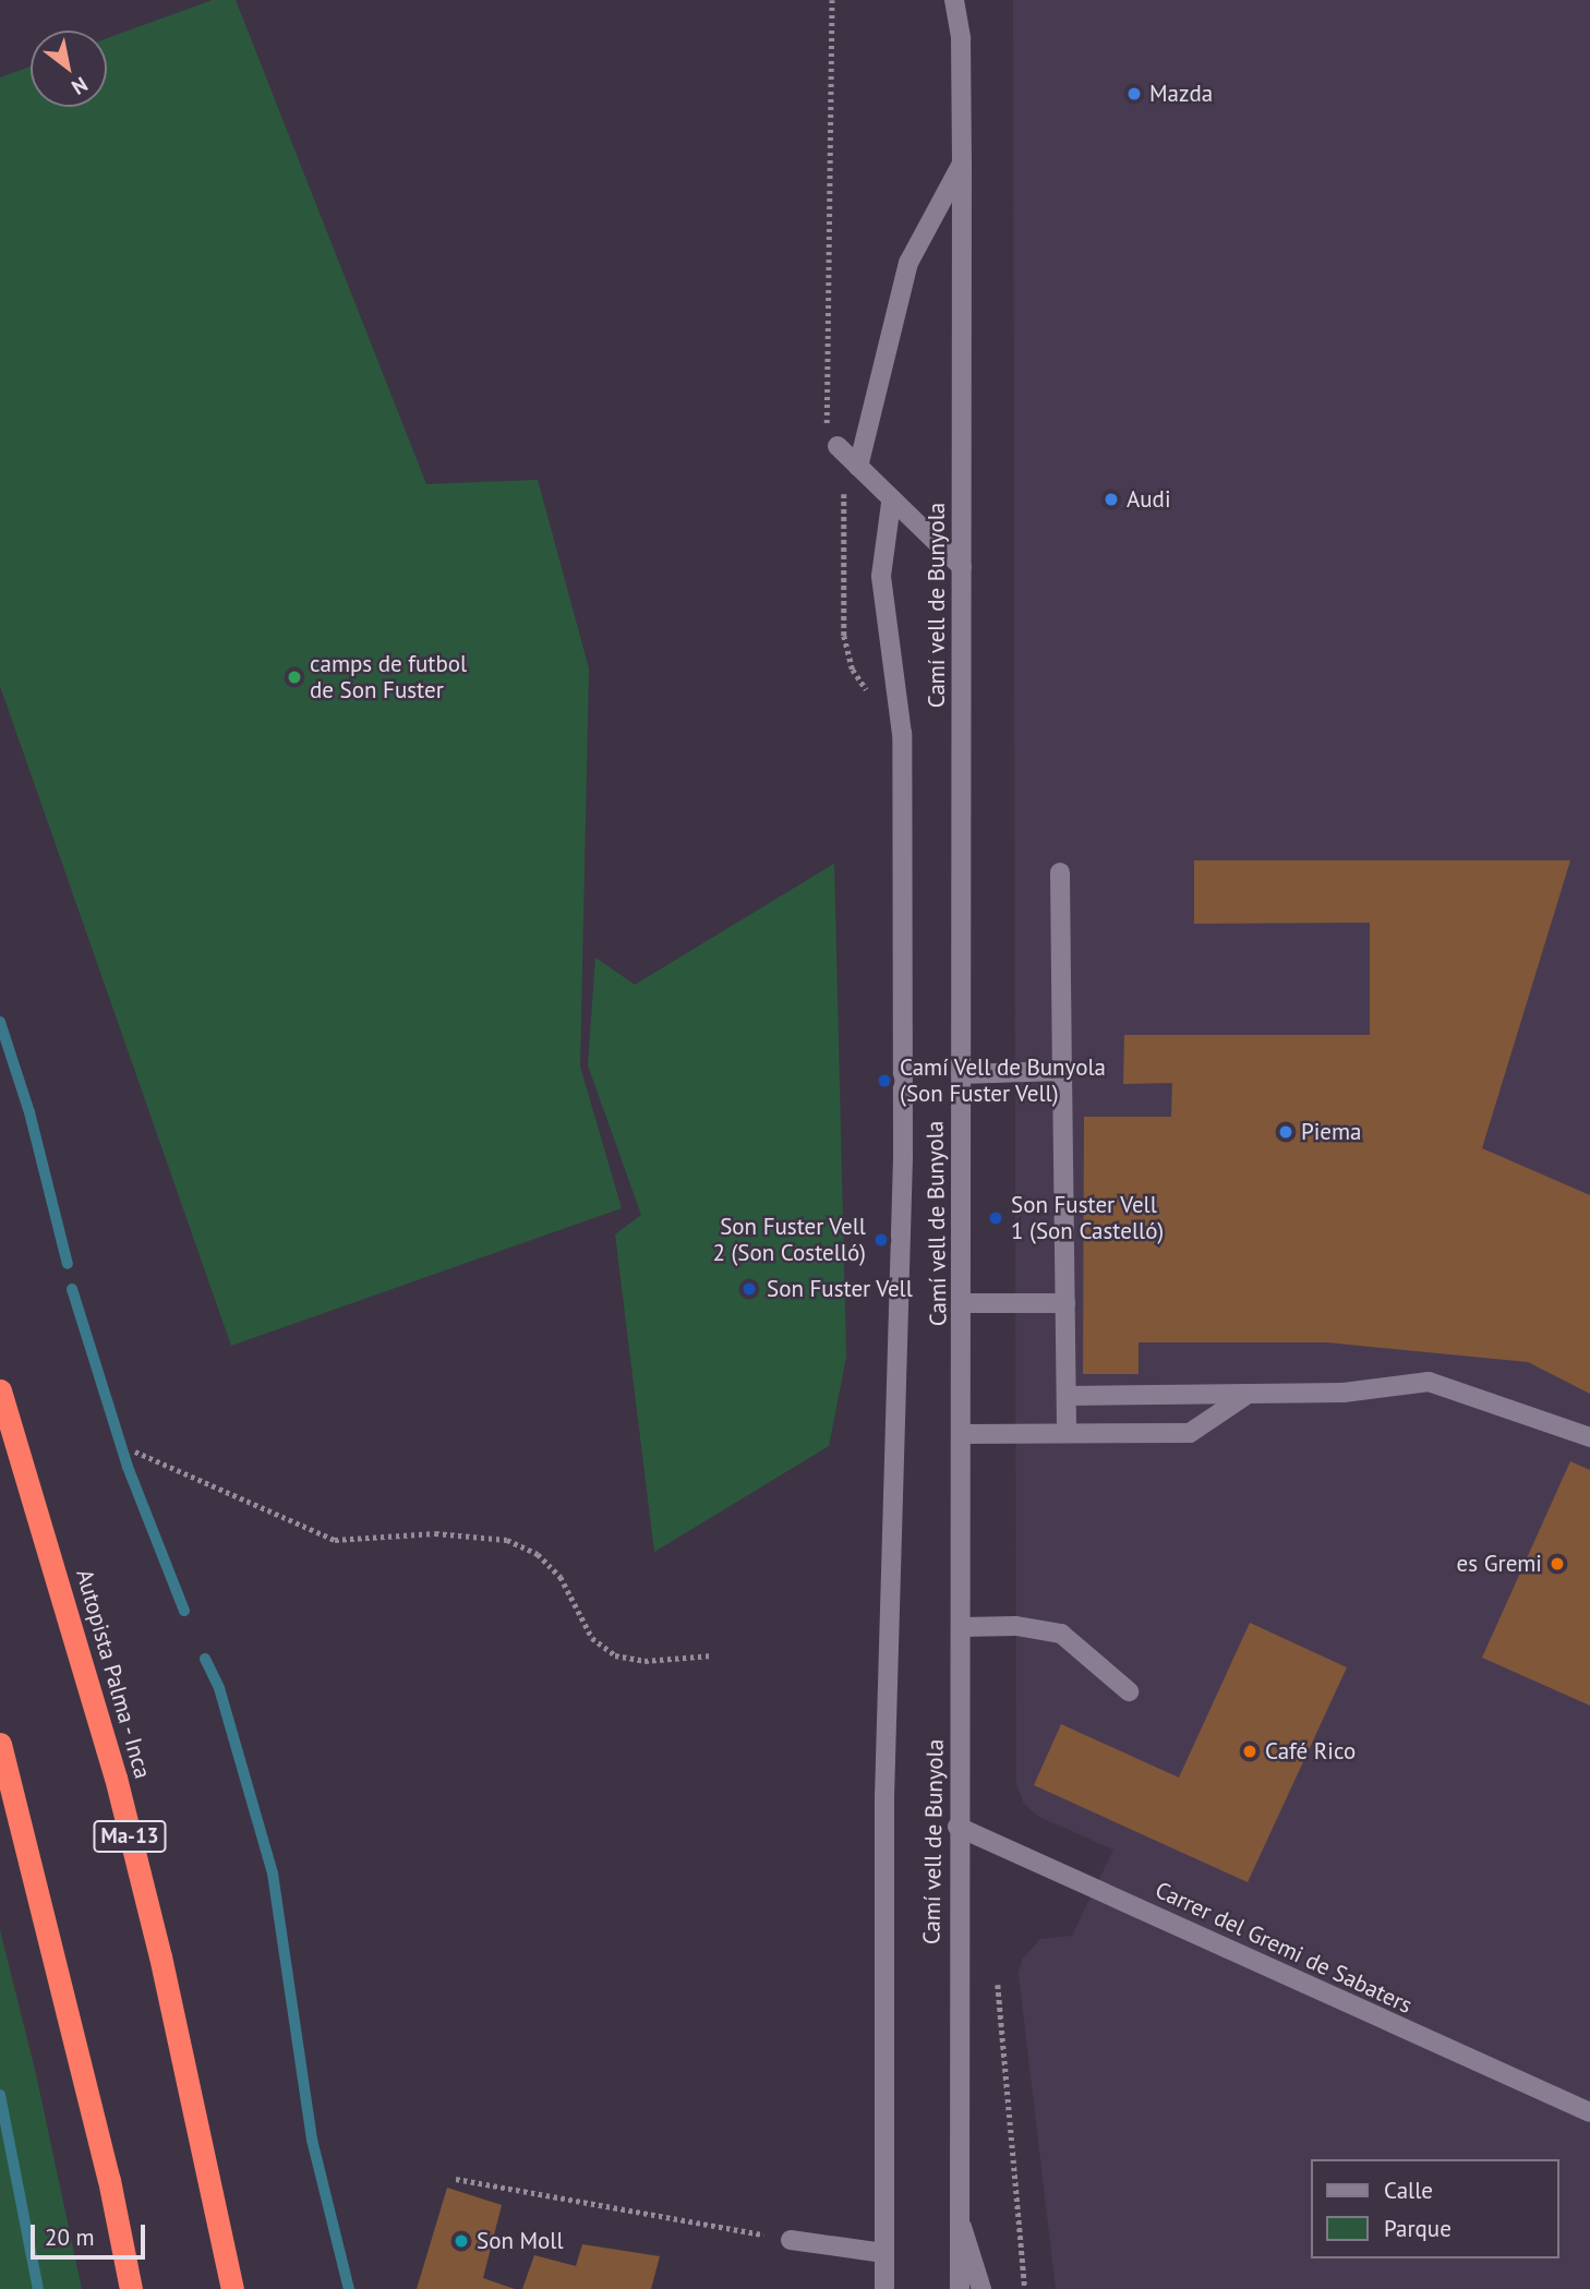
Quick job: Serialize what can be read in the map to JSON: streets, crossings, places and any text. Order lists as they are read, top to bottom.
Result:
{
  "streets": {
    "highway": ["Autopista Palma - Inca", "Ma-13"],
    "main road": ["Camí vell de Bunyola", "Carrer del Gremi de Sabaters"]
  },
  "crossings": [
    ["Camí vell de Bunyola", "Carrer del Gremi de Sabaters"]
  ],
  "places": [
    "Mazda",
    "Audi",
    "camps de futbol de Son Fuster",
    "Camí Vell de Bunyola (Son Fuster Vell)",
    "Piema",
    "Son Fuster Vell 1 (Son Castelló)",
    "Son Fuster Vell 2 (Son Costelló)",
    "Son Fuster Vell",
    "es Gremi",
    "Café Rico",
    "Son Moll"
  ],
  "legend": ["Calle", "Parque"],
  "scale_bar": "20 m",
  "north": "bottom right"
}
